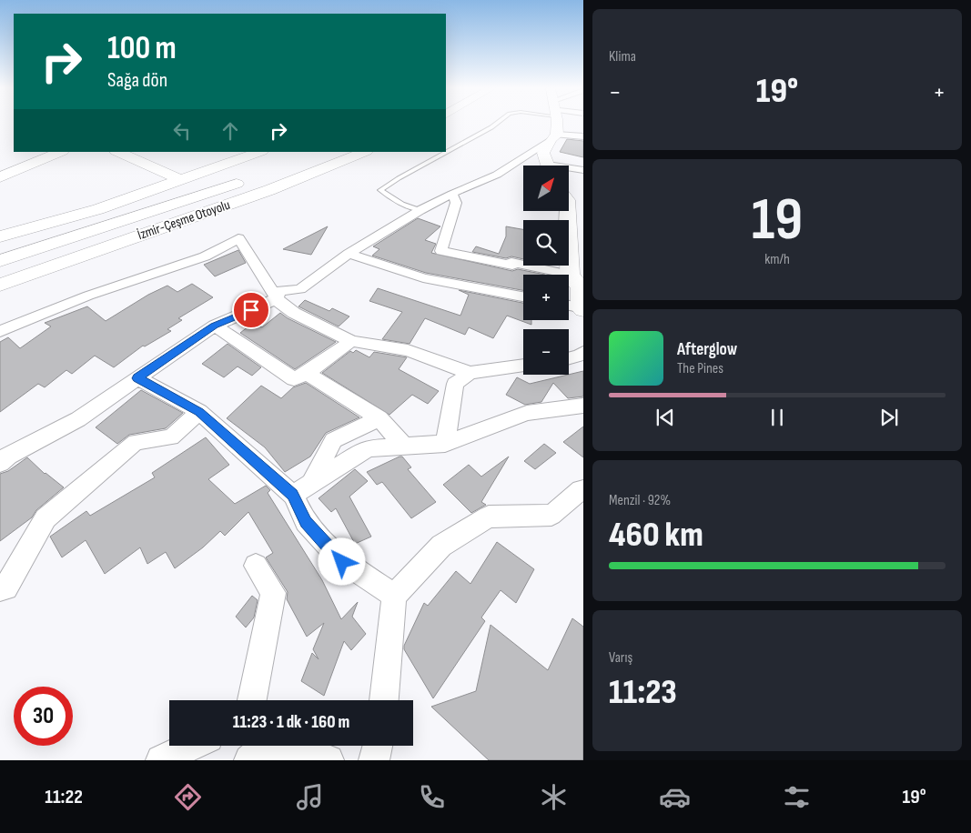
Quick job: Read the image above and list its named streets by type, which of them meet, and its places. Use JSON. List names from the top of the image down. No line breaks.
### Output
{"streets":{"main road":["İzmir-Çeşme Otoyolu"]},"north":"top right","page":{"tile":["Klima",["19","km/h"],["Menzil · 92%","460 km"],["Varış","11:23"]],"turn":["100 m","Sağa dön"],"heat":["−","19°","+"],"map_buttons":["+","−"],"song":["Afterglow","The Pines"],"limit":"30","trip":"11:23 · 1 dk · 160 m","tabs":["11:22","19°"]}}
